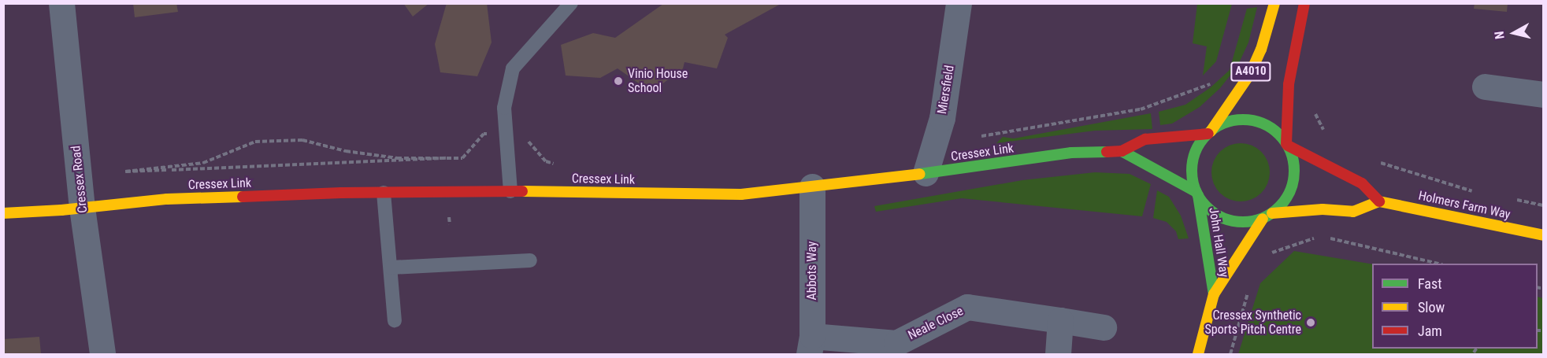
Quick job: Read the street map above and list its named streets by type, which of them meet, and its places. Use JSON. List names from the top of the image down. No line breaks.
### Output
{"streets":{"main road":["A4010","Cressex Link","Holmers Farm Way","John Hall Way"],"street":["Miersfield","Cressex Road","Abbots Way","Neale Close"]},"crossings":[["A4010","Cressex Link"],["A4010","John Hall Way"],["Miersfield","Cressex Link"],["Cressex Link","Cressex Road"],["Cressex Link","John Hall Way"],["Cressex Link","Abbots Way"],["Abbots Way","Neale Close"]],"places":["Vinio House School","Cressex Synthetic Sports Pitch Centre"],"legend":["Fast","Slow","Jam"],"north":"left"}
